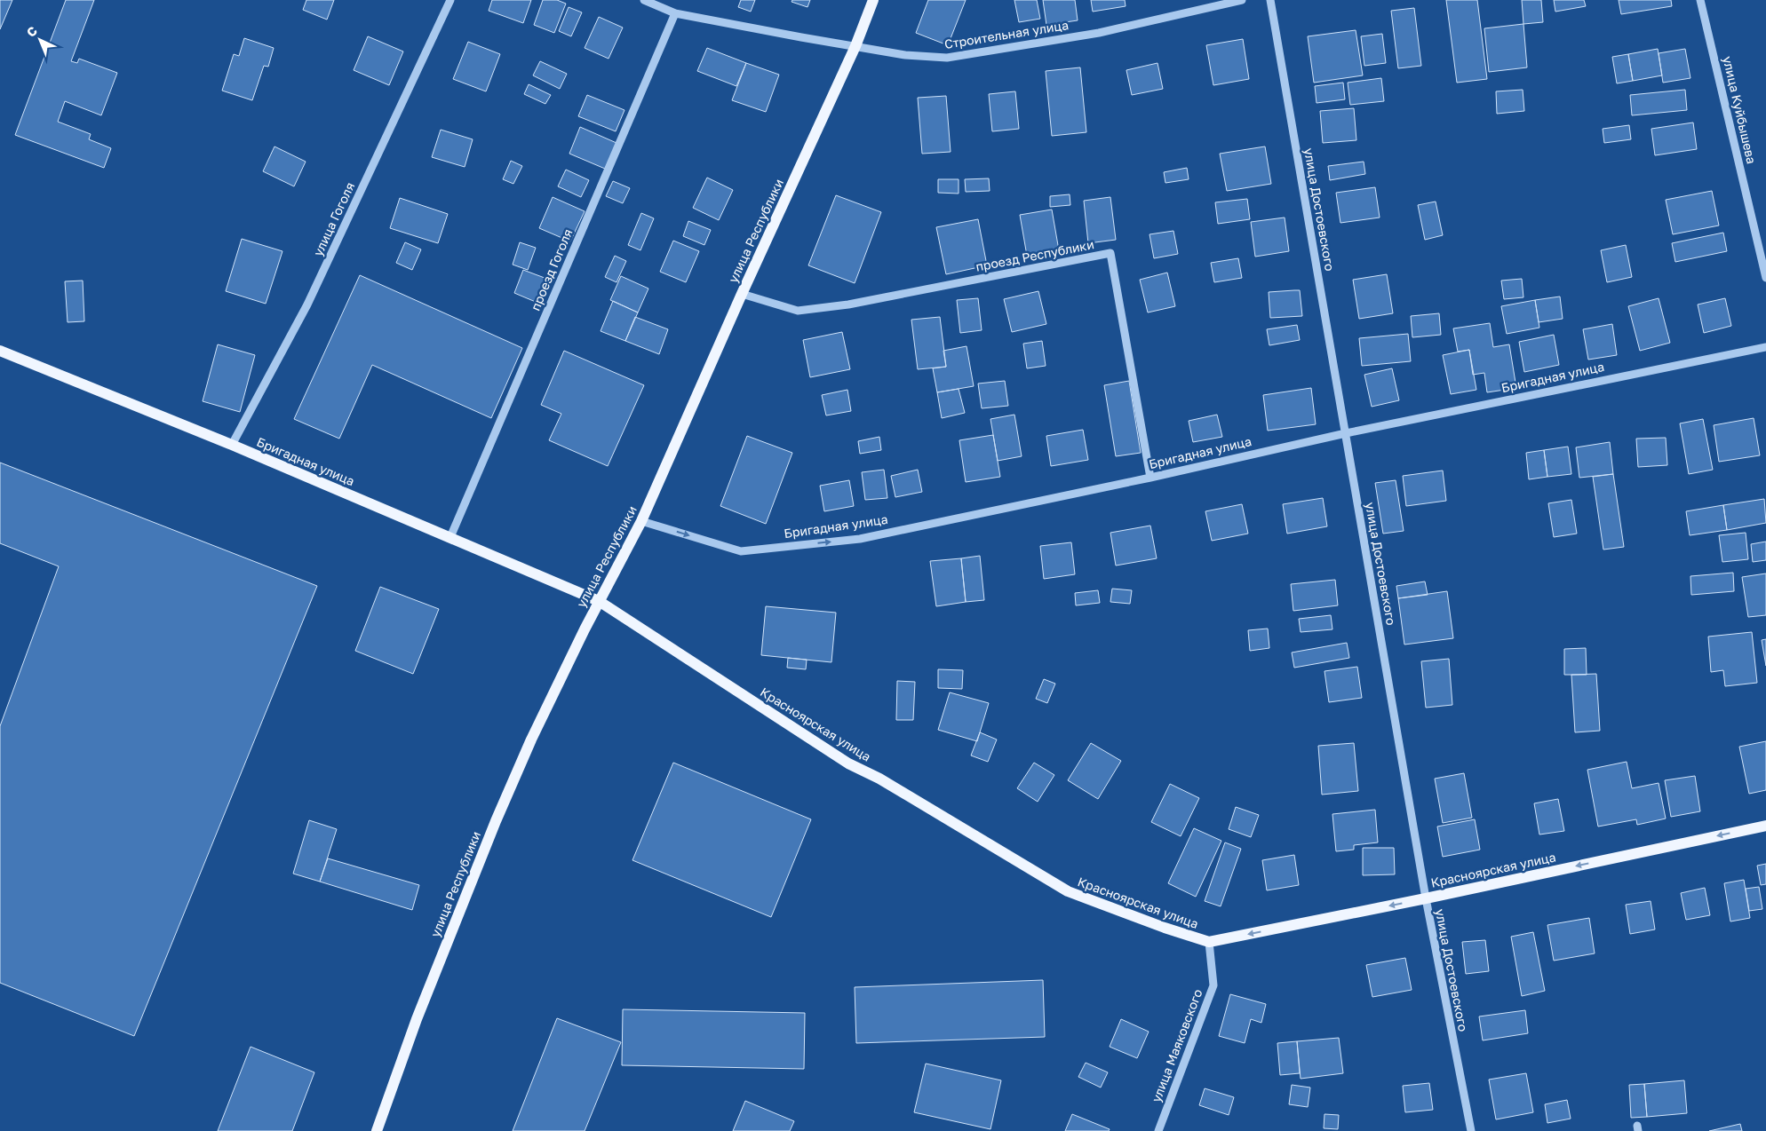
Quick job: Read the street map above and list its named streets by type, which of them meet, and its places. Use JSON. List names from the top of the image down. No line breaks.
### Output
{"streets":{"main road":["улица Республики","Бригадная улица","Красноярская улица"],"street":["Строительная улица","улица Куйбышева","улица Достоевского","улица Гоголя","проезд Республики","проезд Гоголя","улица Маяковского"]},"crossings":[["Строительная улица","улица Республики"],["Строительная улица","проезд Гоголя"],["улица Достоевского","Бригадная улица"],["улица Достоевского","Красноярская улица"],["улица Гоголя","Бригадная улица"],["улица Республики","проезд Республики"],["улица Республики","Бригадная улица"],["улица Республики","Красноярская улица"],["проезд Республики","Бригадная улица"],["проезд Гоголя","Бригадная улица"],["Бригадная улица","Красноярская улица"],["Красноярская улица","улица Маяковского"]],"one_way":["Красноярская улица"],"north":"top left"}
